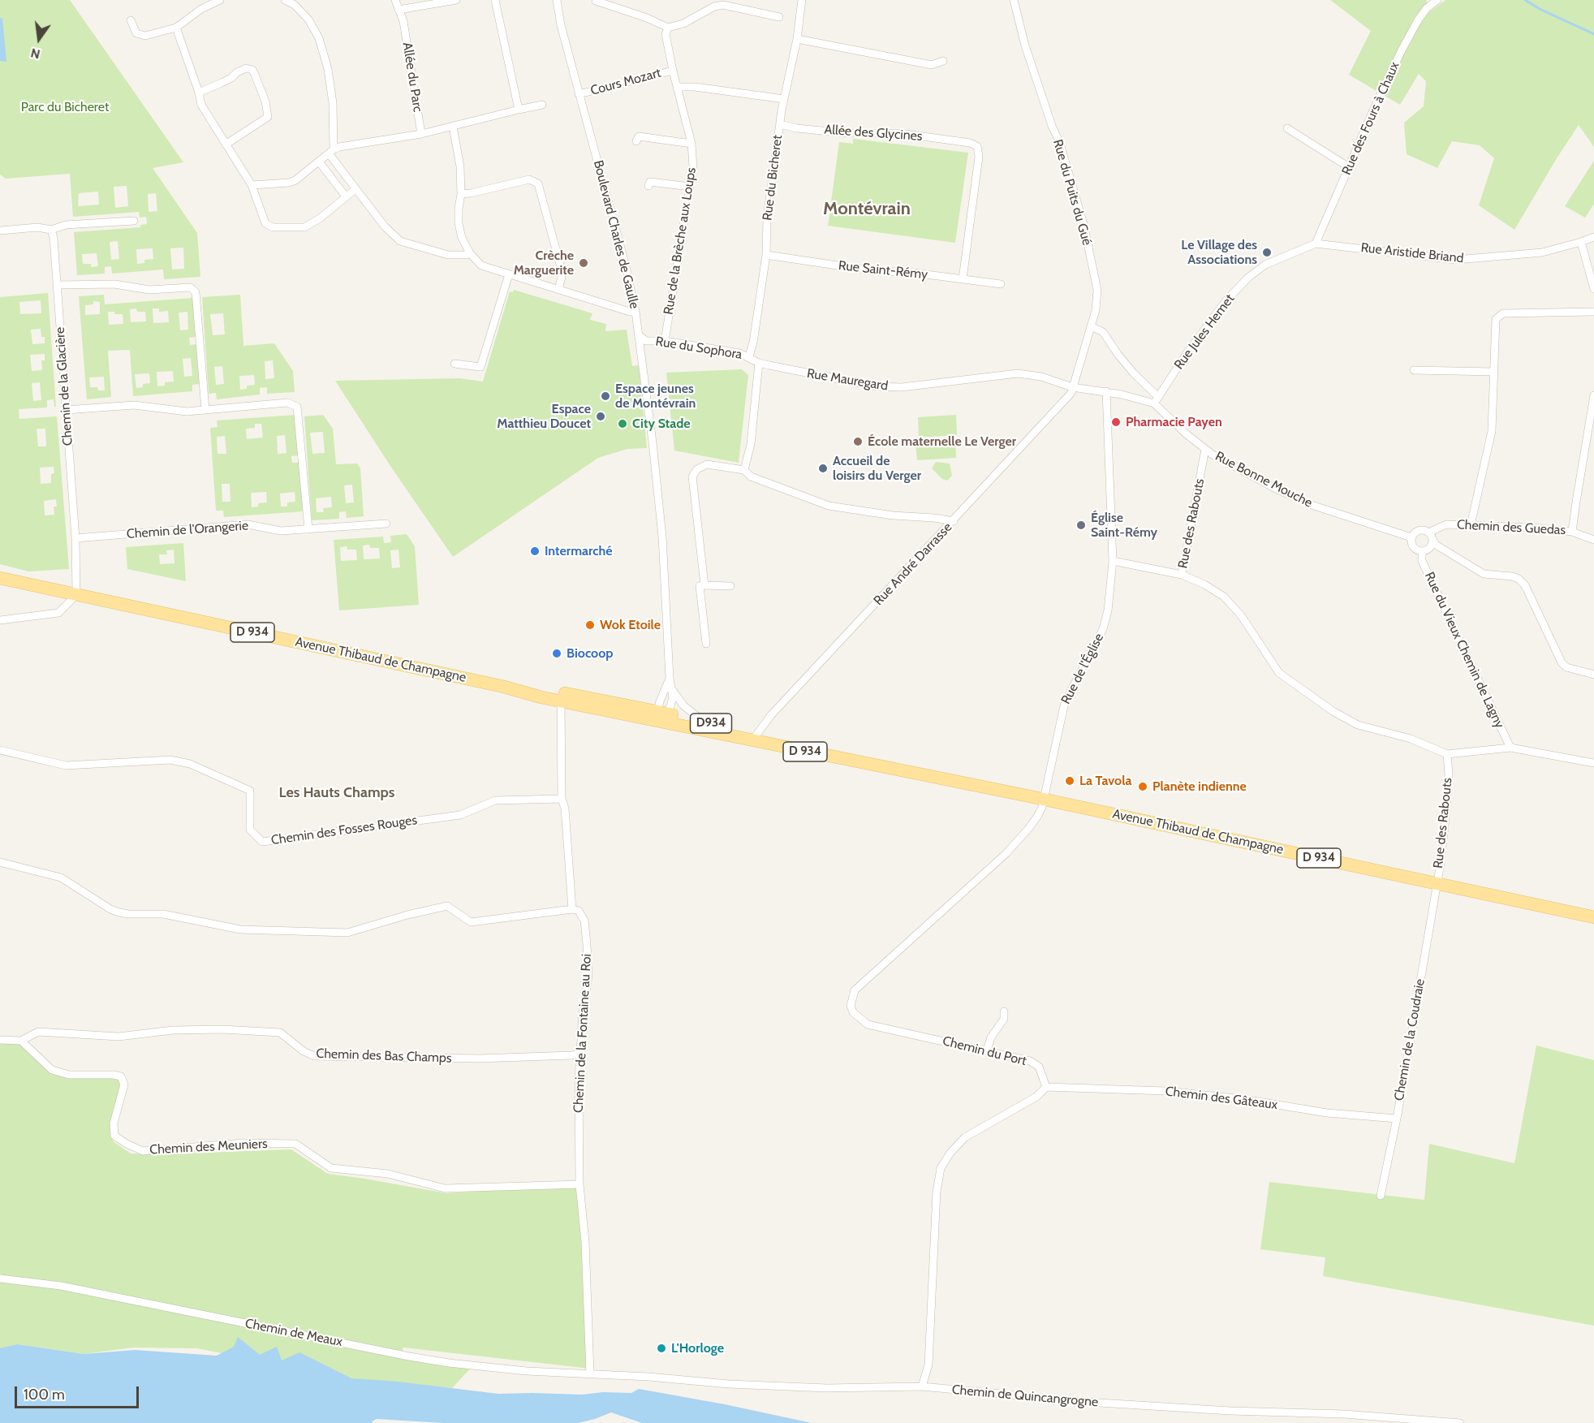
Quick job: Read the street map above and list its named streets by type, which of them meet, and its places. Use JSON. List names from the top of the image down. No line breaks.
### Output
{"streets":{"main road":["D 934","Avenue Thibaud de Champagne","D934"],"street":["Allée du Parc","Cours Mozart","Rue des Fours à Chaux","Allée des Glycines","Rue du Bicheret","Rue du Puits du Gué","Boulevard Charles de Gaulle","Rue de la Brèche aux Loups","Rue Aristide Briand","Rue Saint-Rémy","Rue Jules Hemet","Rue du Sophora","Rue Mauregard","Chemin de la Glacière","Rue Bonne Mouche","Rue des Rabouts","Chemin des Guedas","Chemin de l'Orangerie","Rue André Darrasse","Rue du Vieux Chemin de Lagny","Rue de l'Église","Chemin des Fosses Rouges","Chemin de la Fontaine au Roi","Chemin de la Coudraie","Chemin du Port","Chemin des Bas Champs","Chemin des Gâteaux","Chemin des Meuniers","Chemin de Meaux","Chemin de Quincangrogne"]},"crossings":[["Cours Mozart","Boulevard Charles de Gaulle"],["Cours Mozart","Rue de la Brèche aux Loups"],["Rue des Fours à Chaux","Rue Aristide Briand"],["Rue des Fours à Chaux","Rue Jules Hemet"],["Allée des Glycines","Rue du Bicheret"],["Allée des Glycines","Rue Saint-Rémy"],["Rue du Bicheret","Rue Saint-Rémy"],["Rue du Bicheret","Rue du Sophora"],["Rue du Puits du Gué","Rue Mauregard"],["Rue du Puits du Gué","Rue Bonne Mouche"],["Rue du Puits du Gué","Rue André Darrasse"],["Boulevard Charles de Gaulle","Rue du Sophora"],["Boulevard Charles de Gaulle","Avenue Thibaud de Champagne"],["Rue de la Brèche aux Loups","Rue du Sophora"],["Rue Aristide Briand","Rue Jules Hemet"],["Rue Jules Hemet","Rue Bonne Mouche"],["Rue du Sophora","Rue Mauregard"],["Rue Mauregard","Rue André Darrasse"],["Chemin de la Glacière","Chemin de l'Orangerie"],["Chemin de la Glacière","Avenue Thibaud de Champagne"],["Rue Bonne Mouche","Rue des Rabouts"],["Rue Bonne Mouche","Chemin des Guedas"],["Rue Bonne Mouche","Rue du Vieux Chemin de Lagny"],["Rue des Rabouts","Avenue Thibaud de Champagne"],["Rue des Rabouts","Chemin de la Coudraie"],["Chemin des Guedas","Rue du Vieux Chemin de Lagny"],["Rue André Darrasse","Avenue Thibaud de Champagne"],["Avenue Thibaud de Champagne","Rue de l'Église"],["Avenue Thibaud de Champagne","Chemin de la Coudraie"],["Avenue Thibaud de Champagne","Chemin du Port"],["Rue de l'Église","Chemin du Port"],["Chemin de la Fontaine au Roi","Chemin des Bas Champs"],["Chemin de la Fontaine au Roi","Chemin des Meuniers"],["Chemin de la Fontaine au Roi","Chemin de Meaux"],["Chemin de la Fontaine au Roi","Chemin de Quincangrogne"],["Chemin de la Coudraie","Chemin des Gâteaux"],["Chemin du Port","Chemin des Gâteaux"],["Chemin des Bas Champs","Chemin des Meuniers"],["Chemin de Meaux","Chemin de Quincangrogne"]],"districts":["Montévrain","Les Hauts Champs"],"parks":["Parc du Bicheret"],"places":["Le Village des Associations","Crèche Marguerite","Espace jeunes de Montévrain","Espace Matthieu Doucet","Pharmacie Payen","City Stade","École maternelle Le Verger","Accueil de loisirs du Verger","Église Saint-Rémy","Intermarché","Wok Etoile","Biocoop","La Tavola","Planète indienne","L'Horloge"],"scale_bar":"100 m","north":"bottom"}
